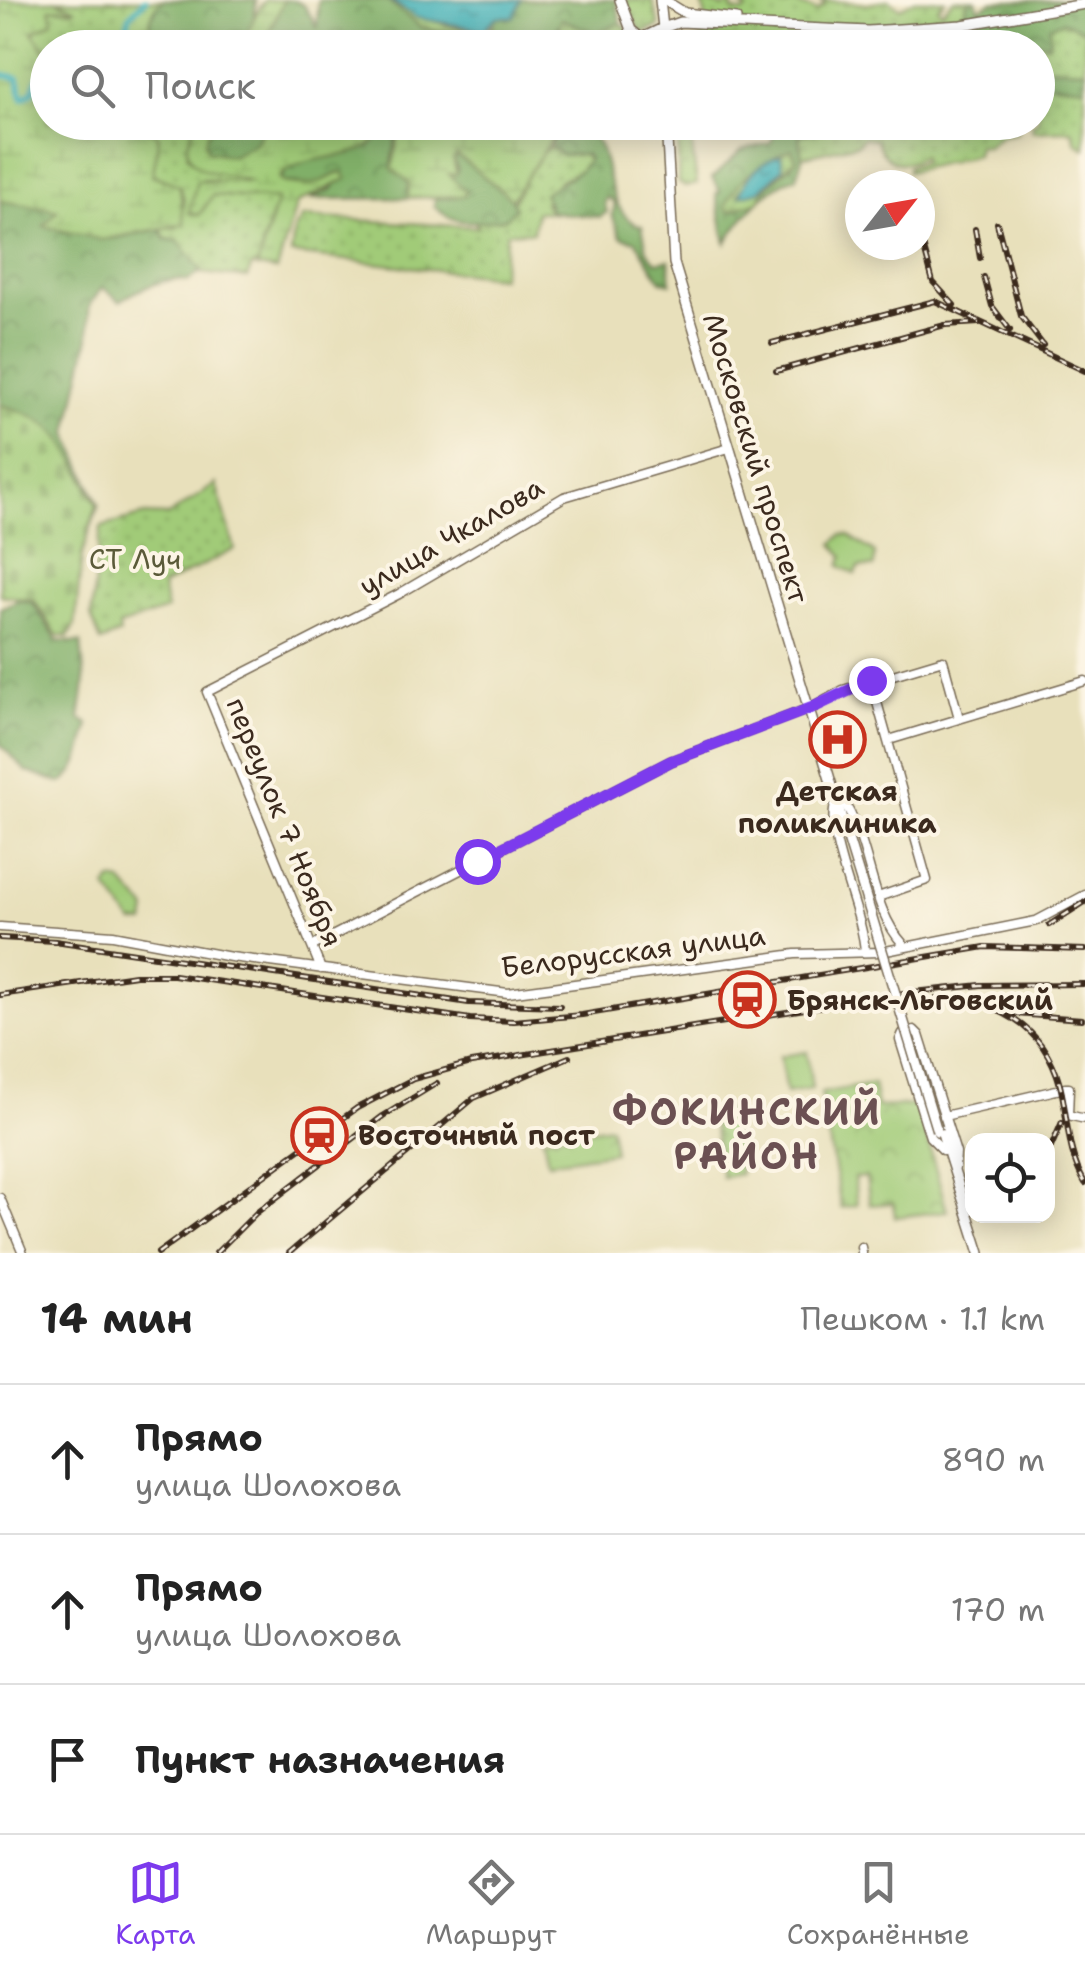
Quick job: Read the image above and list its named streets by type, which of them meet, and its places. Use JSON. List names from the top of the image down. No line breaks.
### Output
{"streets":{"main road":["Московский проспект"],"street":["улица Чкалова","переулок 7 Ноября","Белорусская улица"]},"crossings":[["Московский проспект","улица Чкалова"],["Московский проспект","Белорусская улица"],["улица Чкалова","переулок 7 Ноября"],["переулок 7 Ноября","Белорусская улица"]],"districts":["ФОКИНСКИЙ РАЙОН"],"parks":["СТ Луч"],"places":{"hospital":["Детская поликлиника"],"station":["Брянск-Льговский","Восточный пост"]},"north":"top right","page":{"search":"Поиск","heading":["14 мин","Пешком · 1.1 km"],"list":[["Прямо","улица Шолохова","890 m"],["Прямо","улица Шолохова","170 m"],"Пункт назначения"],"nav":["Карта","Маршрут","Сохранённые"]}}
